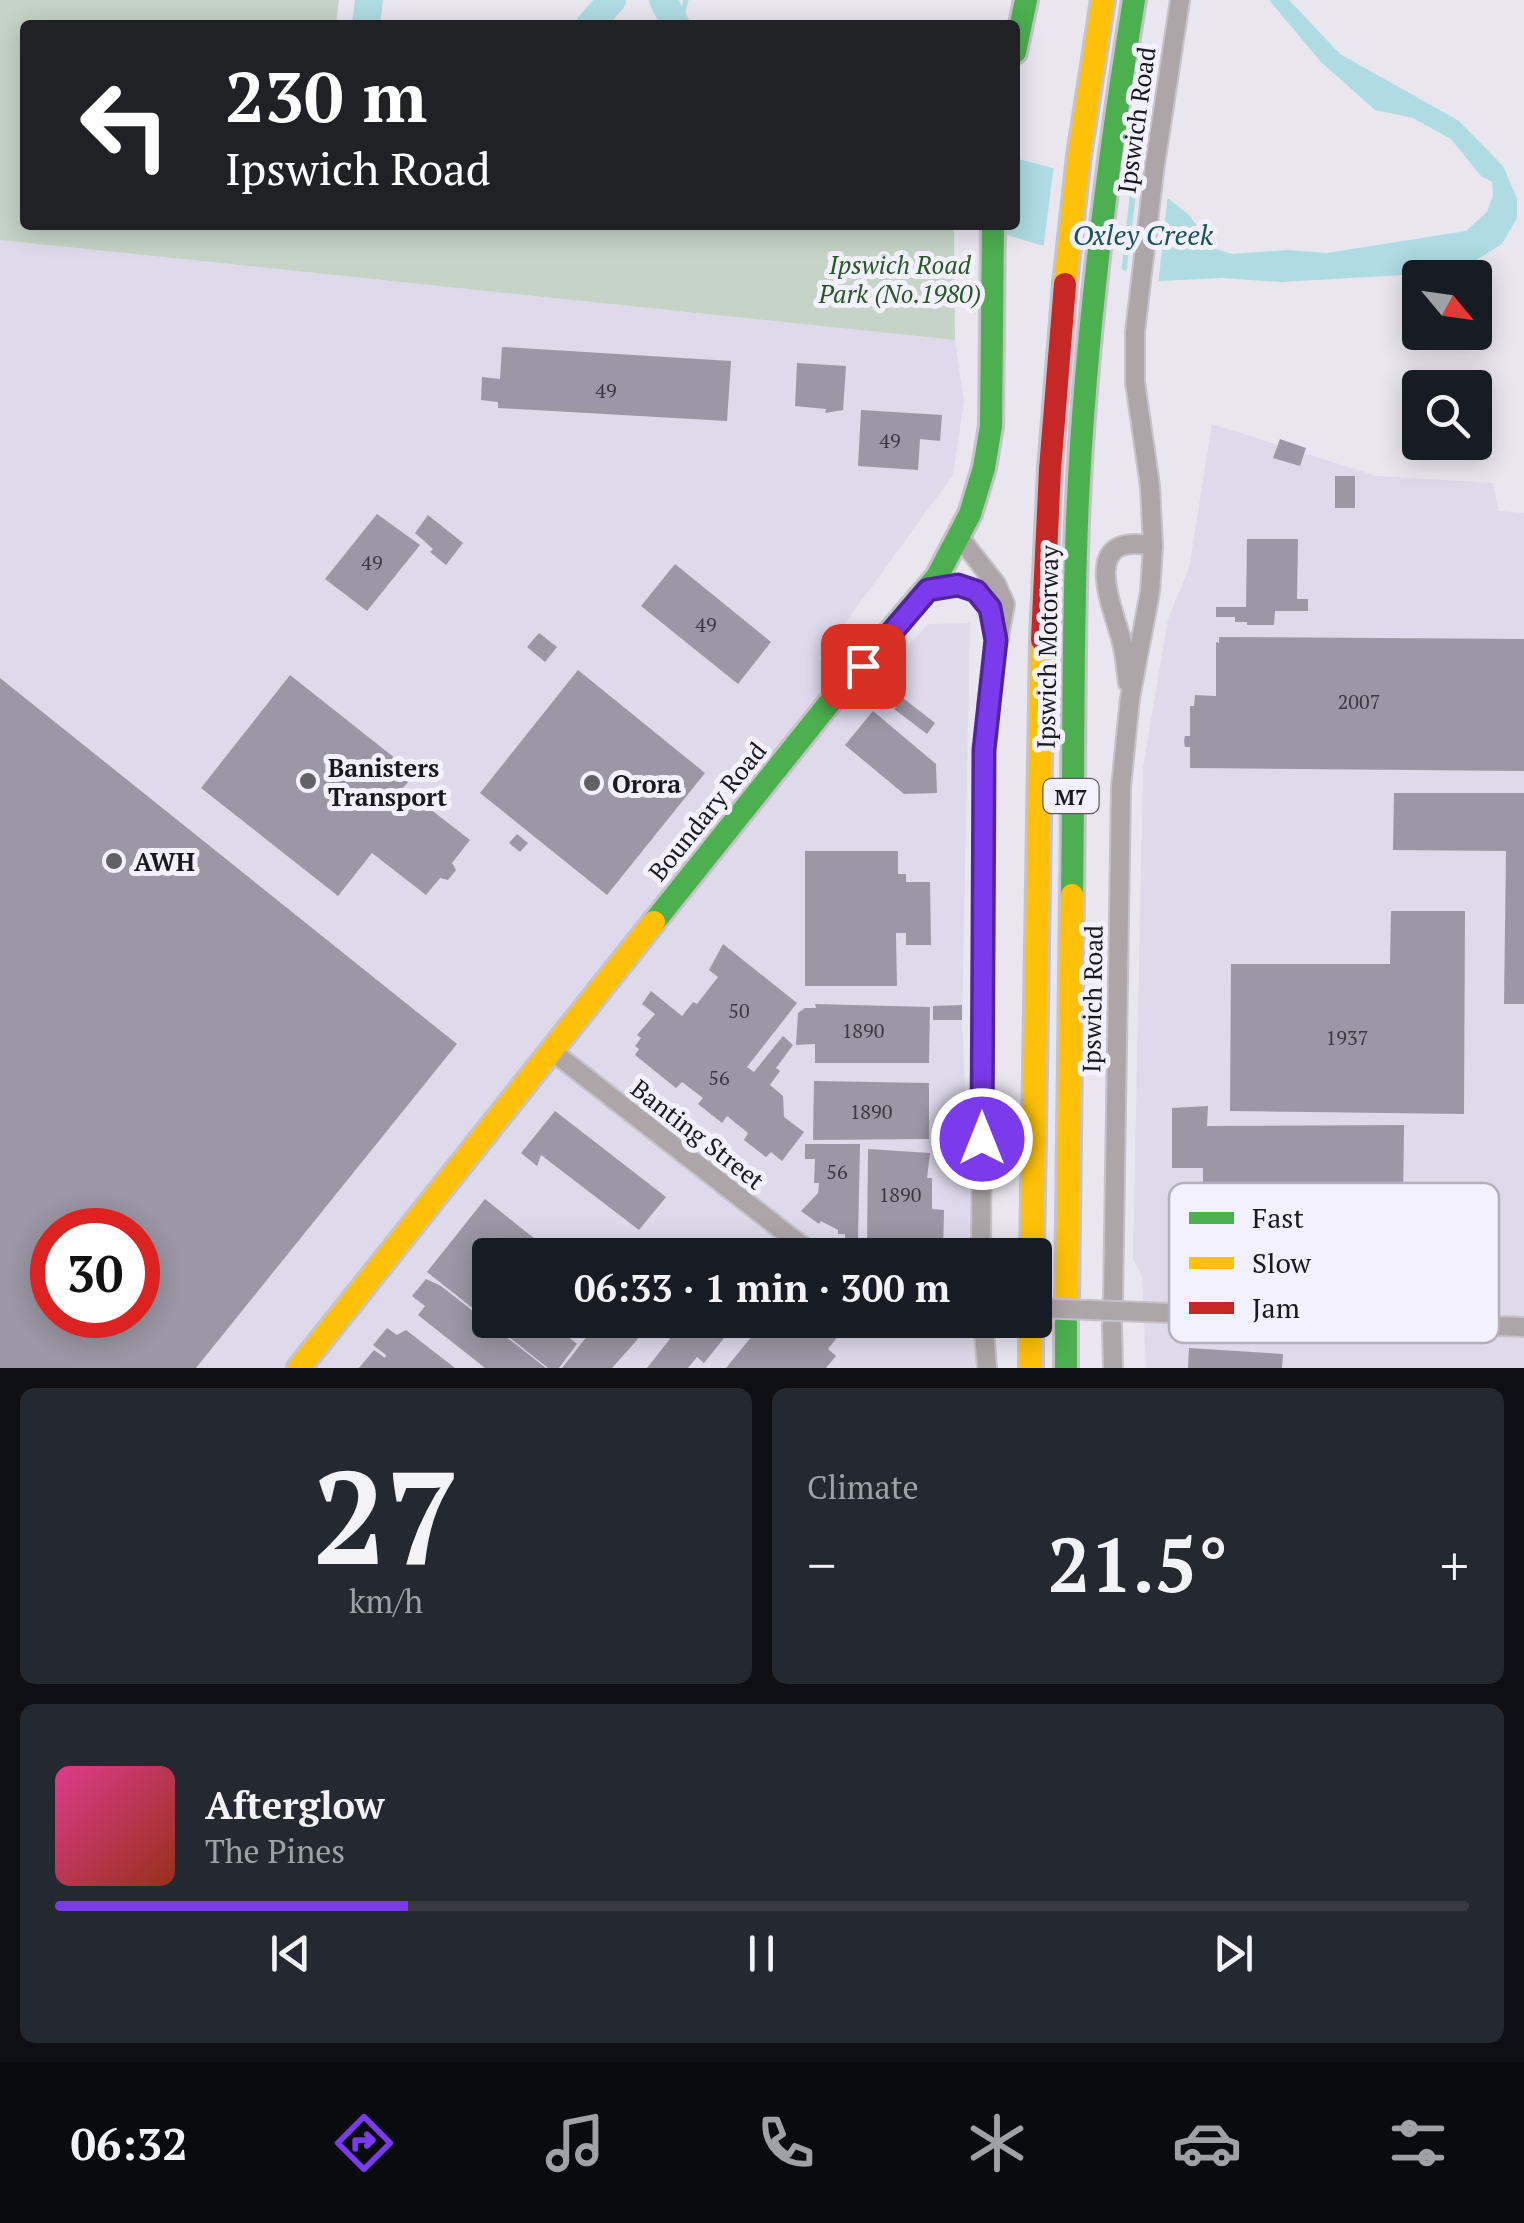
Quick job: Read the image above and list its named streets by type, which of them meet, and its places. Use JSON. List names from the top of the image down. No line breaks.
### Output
{"streets":{"main road":["Ipswich Motorway","M7","Boundary Road"],"street":["Ipswich Road","Banting Street"]},"crossings":[["Boundary Road","Banting Street"]],"water":["Oxley Creek"],"parks":["Ipswich Road Park (No.1980)"],"places":["Banisters Transport","Orora","AWH"],"house_numbers":["49","49","49","49","2007","50","1890","1937","56","1890","56","1890"],"legend":["Fast","Slow","Jam"],"north":"bottom right","page":{"turn":["230 m","Ipswich Road"],"limit":"30","trip":"06:33 · 1 min · 300 m","tile":[["27","km/h"],"Climate"],"heat":["−","21.5°","+"],"song":["Afterglow","The Pines"],"tabs":"06:32"}}
